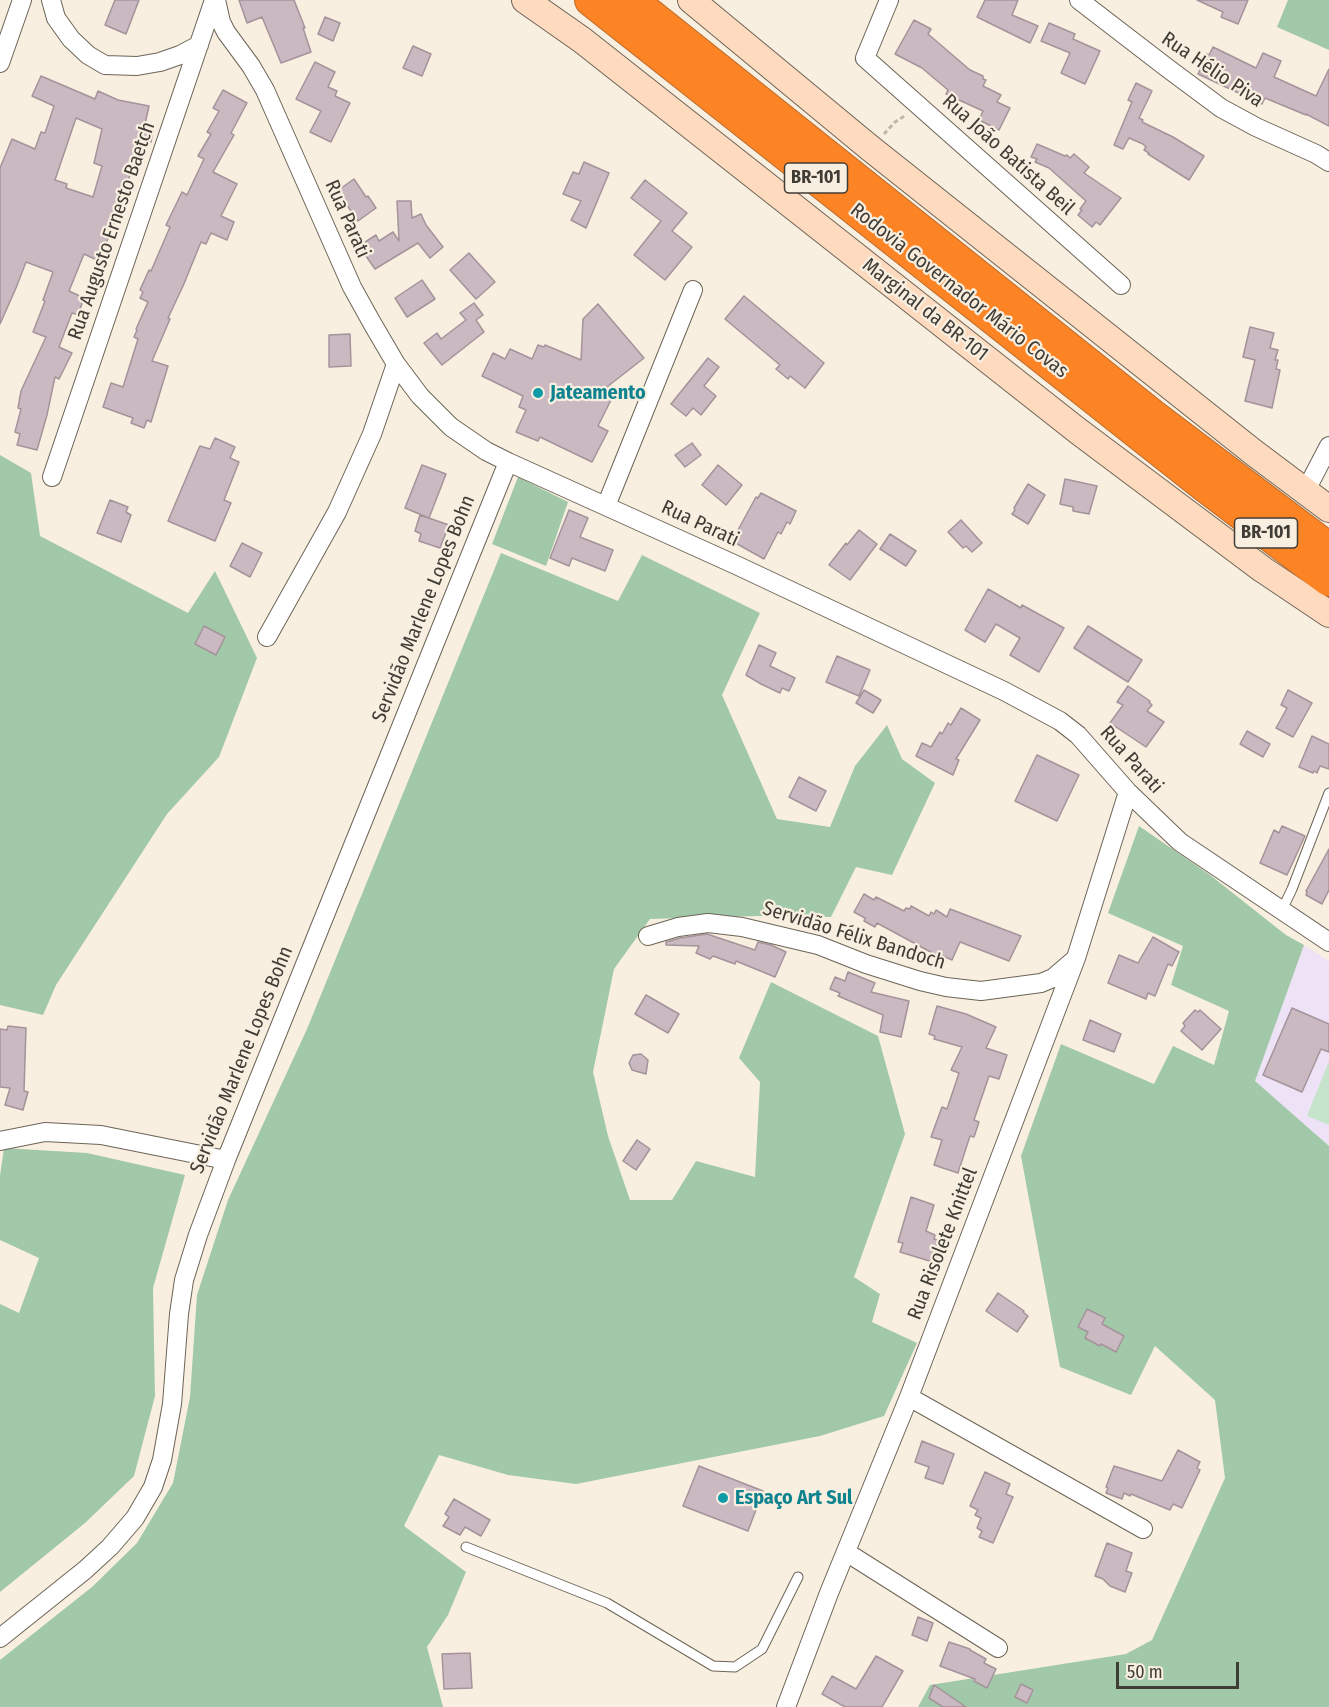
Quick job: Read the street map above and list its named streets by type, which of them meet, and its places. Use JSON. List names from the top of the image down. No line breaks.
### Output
{"streets":{"highway":["BR-101","Rodovia Governador Mário Covas"],"main road":["Marginal da BR-101"],"street":["Rua Hélio Piva","Rua João Batista Beil","Rua Parati","Rua Augusto Ernesto Baetch","Servidão Marlene Lopes Bohn","Servidão Félix Bandoch","Rua Risolete Knittel"]},"crossings":[["Rua Parati","Rua Augusto Ernesto Baetch"],["Rua Parati","Servidão Marlene Lopes Bohn"],["Rua Parati","Rua Risolete Knittel"],["Servidão Félix Bandoch","Rua Risolete Knittel"]],"places":["Jateamento","Espaço Art Sul"],"scale_bar":"50 m"}
